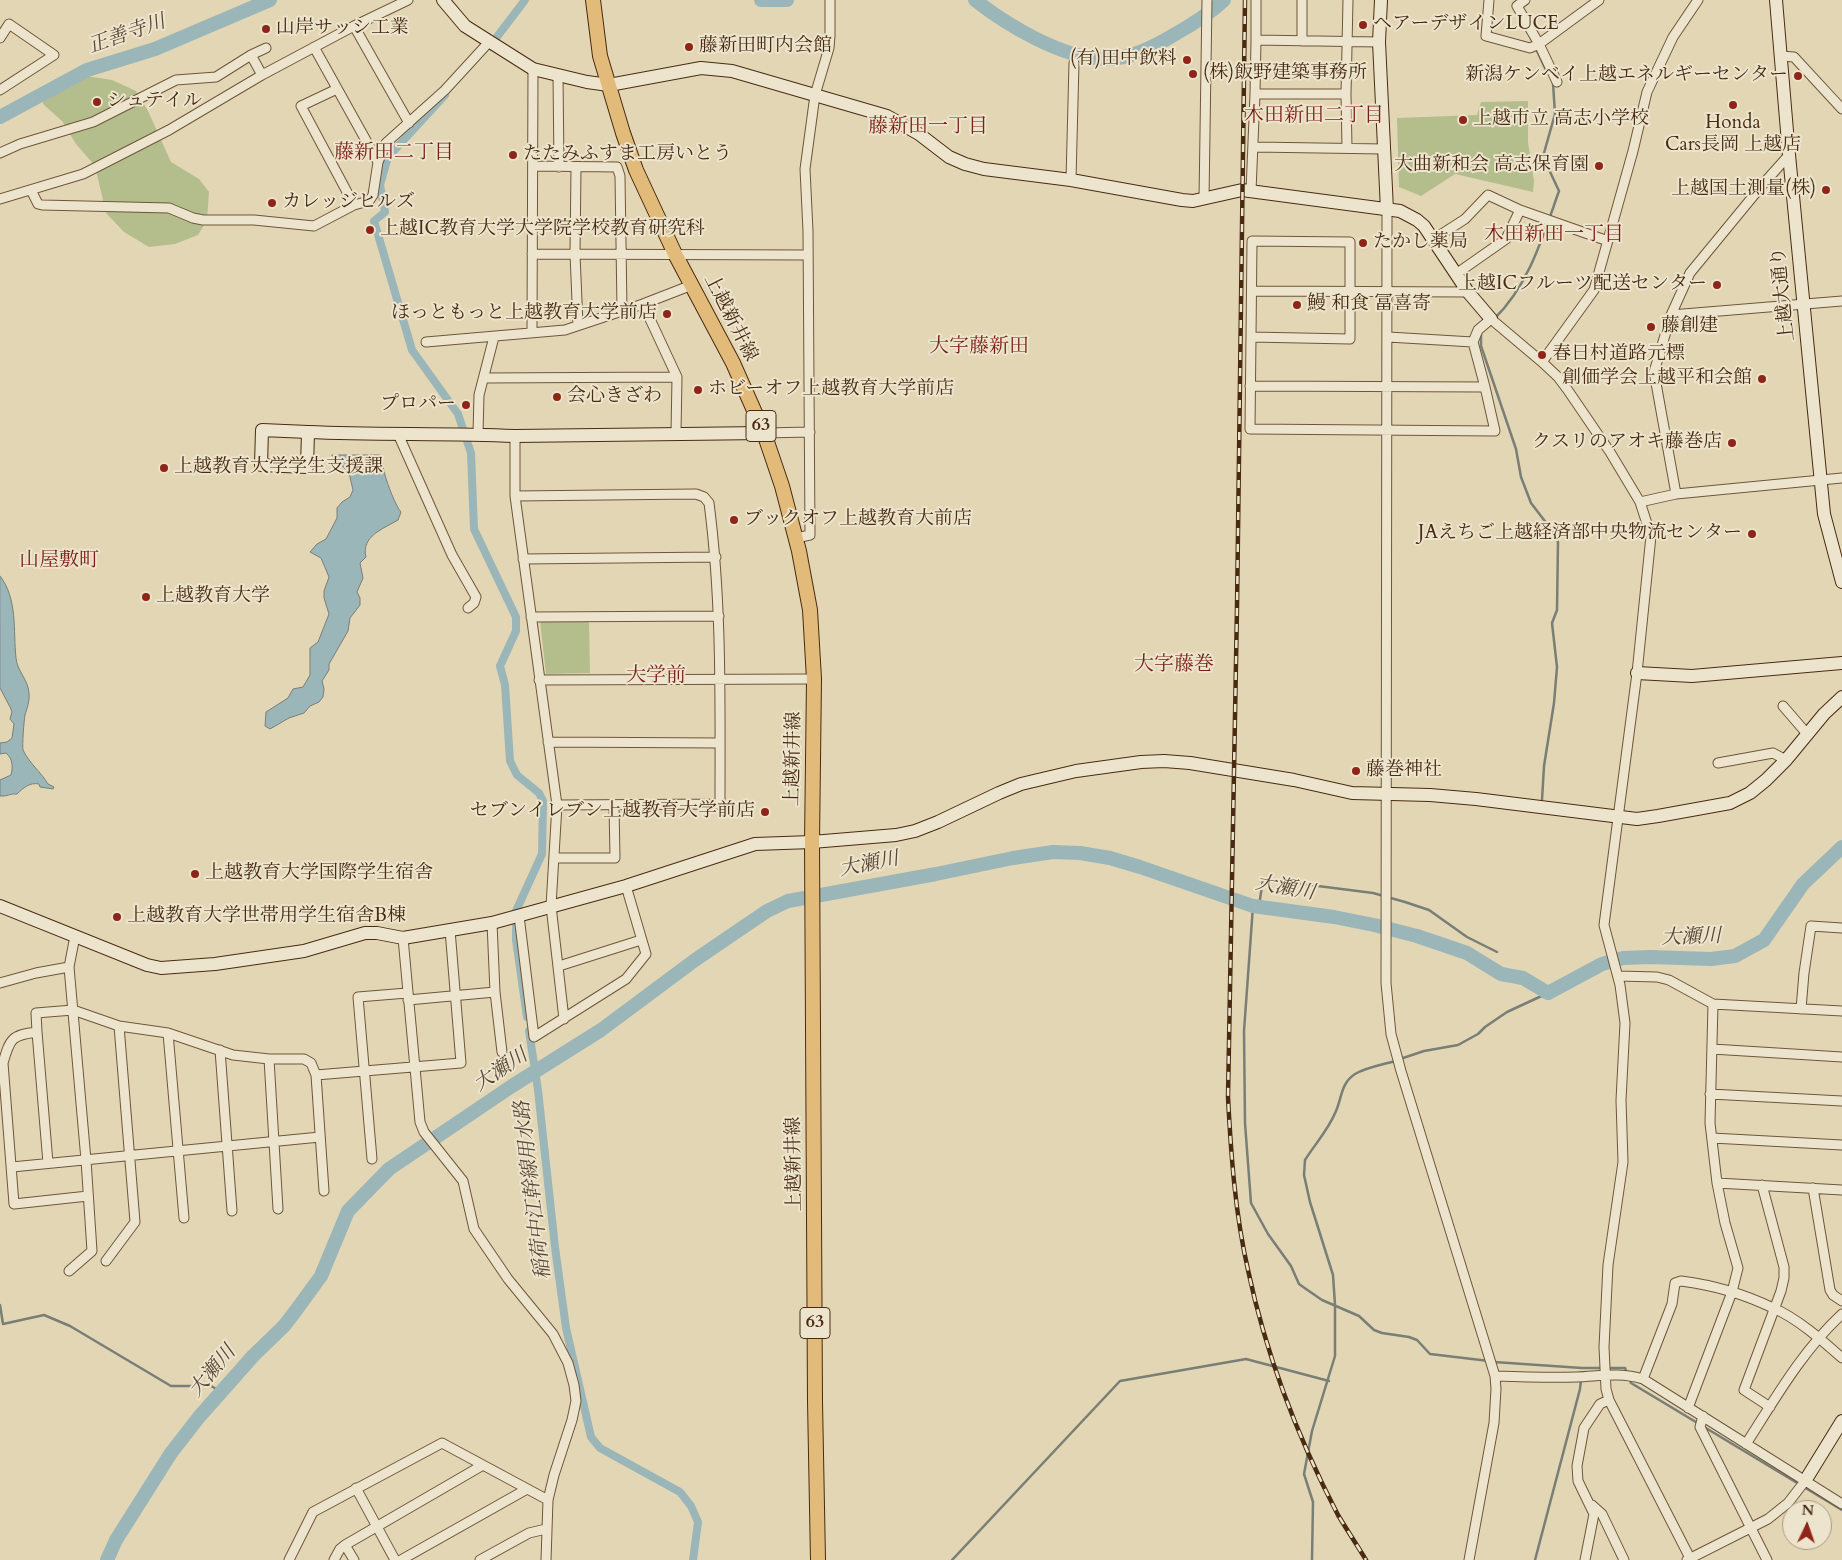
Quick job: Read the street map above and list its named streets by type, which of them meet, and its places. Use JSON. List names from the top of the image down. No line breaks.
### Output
{"streets":{"main road":["上越新井線","63"],"street":["上越大通り"]},"districts":["木田新田二丁目","藤新田一丁目","藤新田二丁目","木田新田一丁目","大字藤新田","山屋敷町","大字藤巻","大学前"],"water":["正善寺川","大瀬川","稲荷中江幹線用水路"],"places":["ヘアーデザインLUCE","山岸サッシ工業","藤新田町内会館","(有)田中飲料","(株)飯野建築事務所","新潟ケンベイ上越エネルギーセンター","シュテイル","Honda Cars長岡 上越店","上越市立 高志小学校","たたみふすま工房いとう","大曲新和会 高志保育園","上越国土測量(株)","カレッジヒルズ","上越IC教育大学大学院学校教育研究科","たかし薬局","上越ICフルーツ配送センター","鰻 和食 冨喜寄","ほっともっと上越教育大学前店","藤創建","春日村道路元標","創価学会上越平和会館","ホビーオフ上越教育大学前店","会心きざわ","プロパー","クスリのアオキ藤巻店","上越教育大学学生支援課","ブックオフ上越教育大前店","JAえちご上越経済部中央物流センター","上越教育大学","藤巻神社","セブンイレブン上越教育大学前店","上越教育大学国際学生宿舎","上越教育大学世帯用学生宿舎B棟"],"north":"top"}
